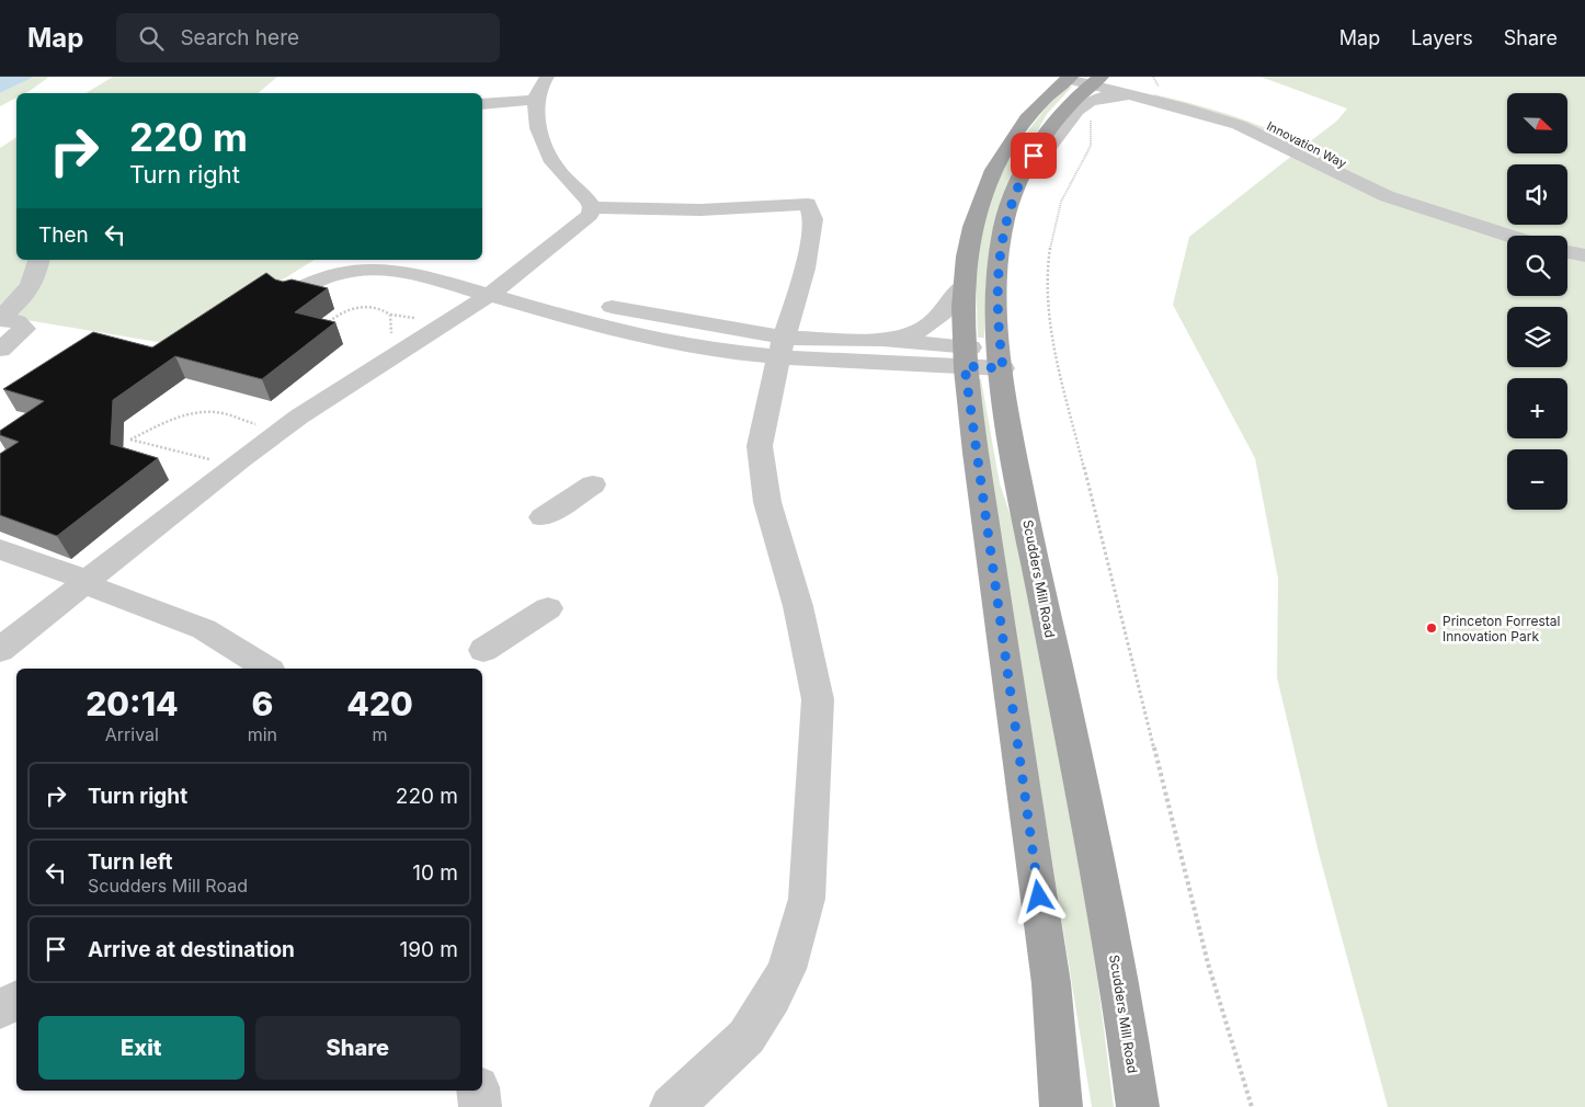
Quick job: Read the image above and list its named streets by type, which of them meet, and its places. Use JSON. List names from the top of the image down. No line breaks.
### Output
{"streets":{"main road":["Scudders Mill Road"],"street":["Innovation Way"]},"crossings":[["Innovation Way","Scudders Mill Road"]],"places":["Princeton Forrestal Innovation Park"],"north":"bottom right","page":{"header":"Map","search":"Search here","nav":["Map","Layers","Share"],"map_buttons":["+","−"],"turn":["220 m","Turn right"],"then":"Then","eta":["20:14","Arrival","6","min","420","m"],"list":[{"name":"Turn right","value":"220 m"},{"name":"Turn left","note":"Scudders Mill Road","value":"10 m"},{"name":"Arrive at destination","value":"190 m"}],"buttons":["Exit","Share"]}}
